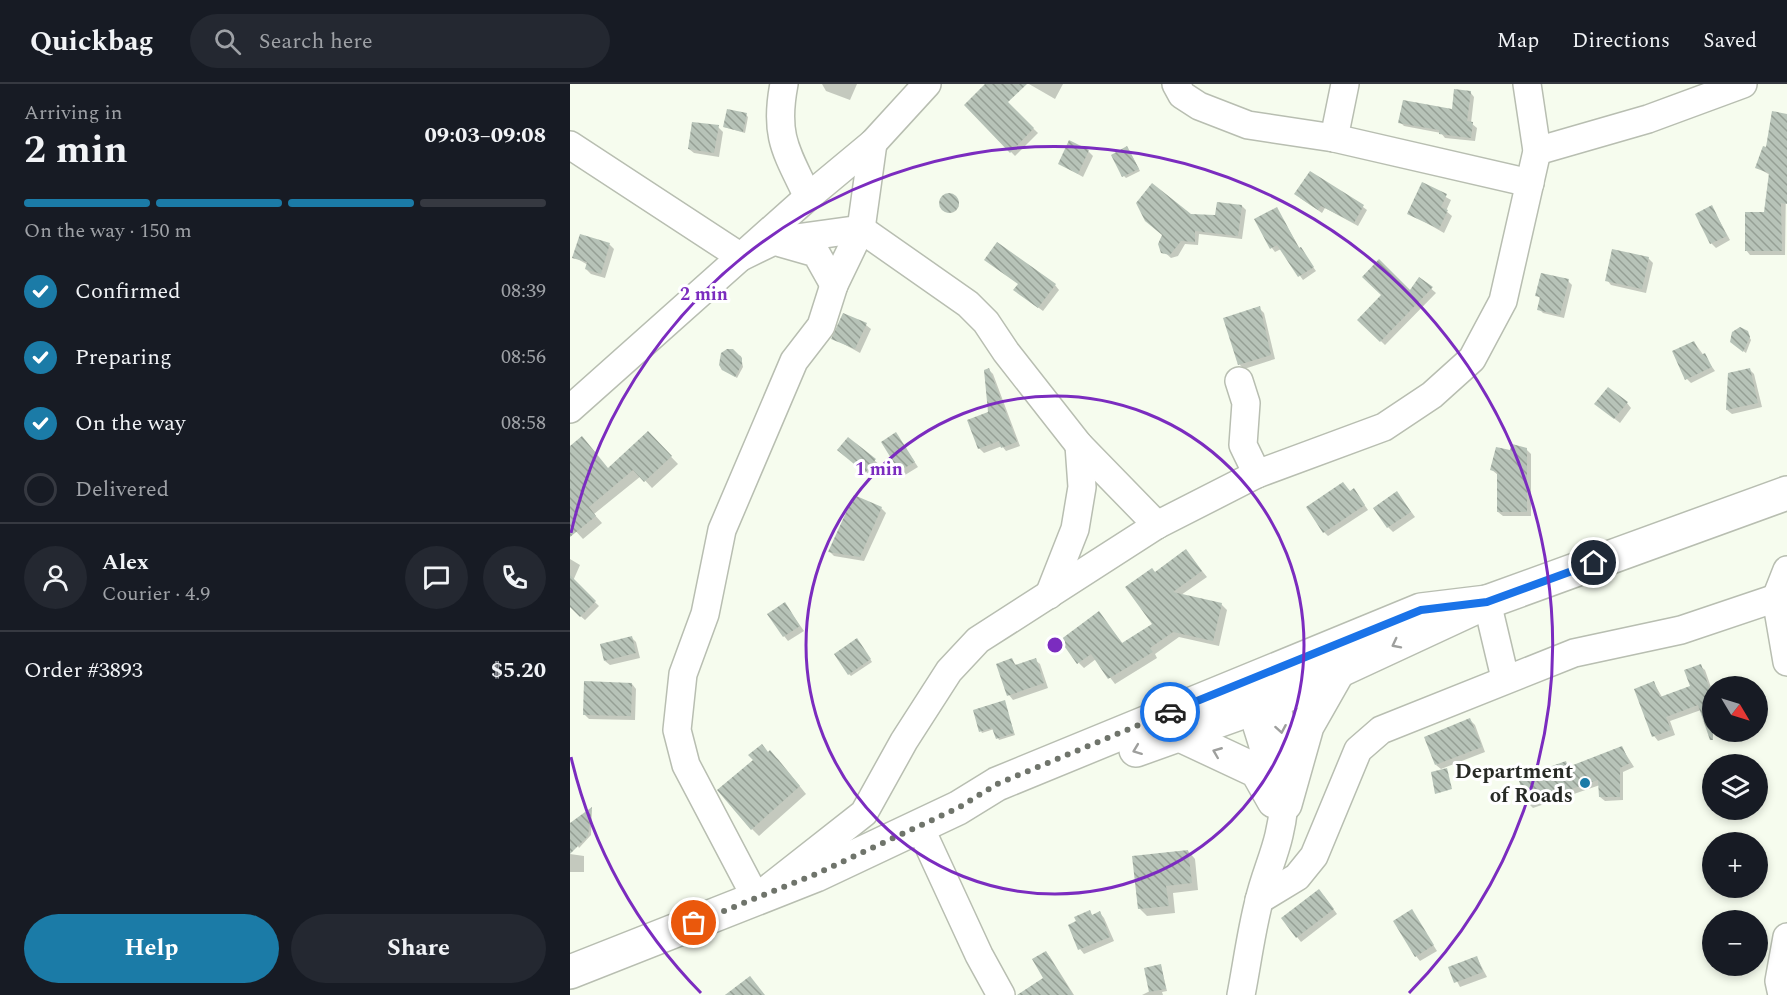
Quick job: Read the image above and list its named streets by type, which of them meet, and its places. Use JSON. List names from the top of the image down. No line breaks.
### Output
{"places":["Department of Roads"],"north":"bottom right","page":{"header":"Quickbag","search":"Search here","nav":["Map","Directions","Saved"],"heading":["2 min","Arriving in","09:03–09:08"],"panel":["Alex","Courier · 4.9","Order #3893","$5.20"],"bar":"On the way · 150 m","list":[["Confirmed","08:39"],["Preparing","08:56"],["On the way","08:58"],"Delivered"],"map_buttons":["+","−"],"buttons":["Help","Share"]},"rings":["2 min","1 min"]}
